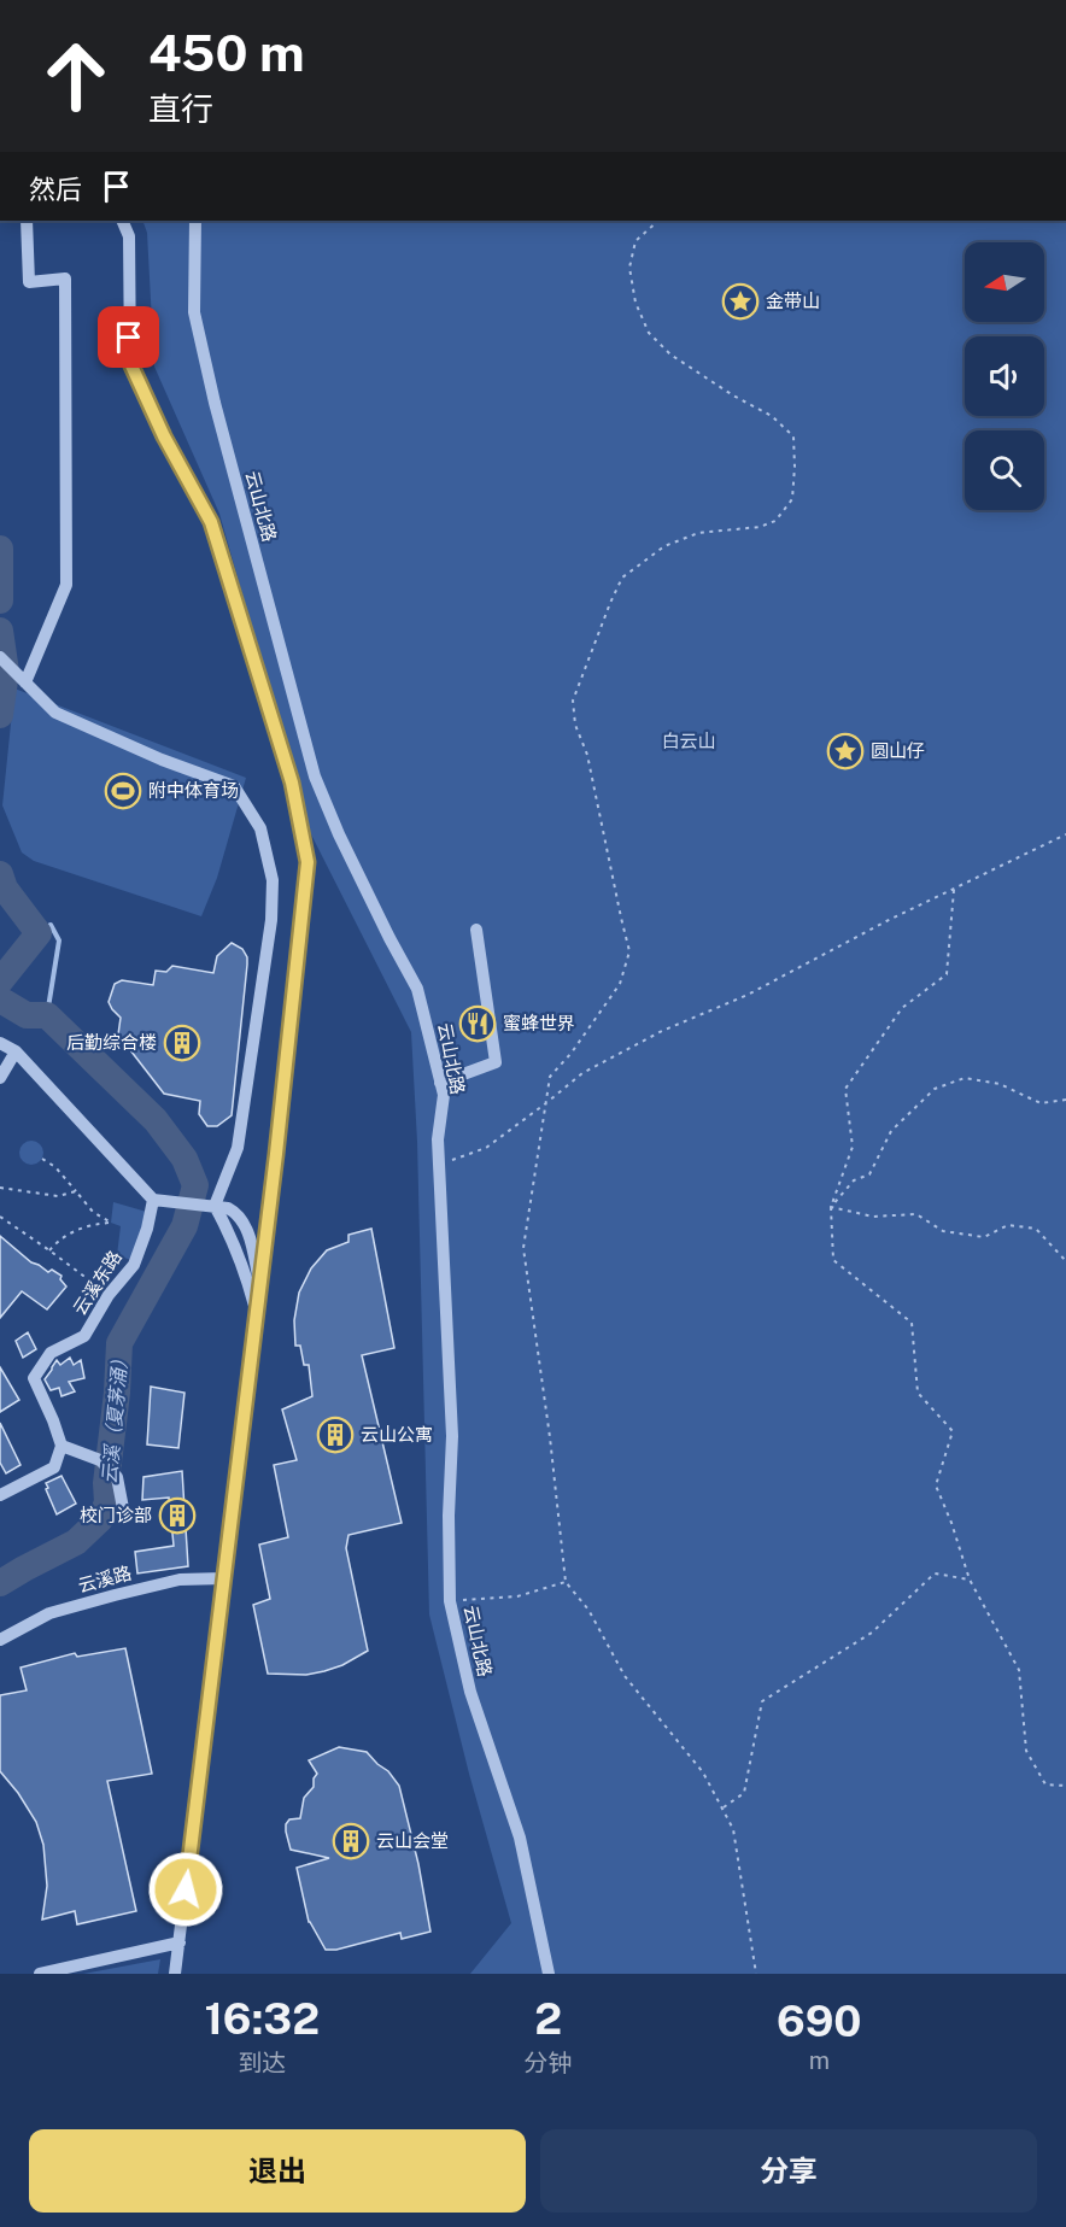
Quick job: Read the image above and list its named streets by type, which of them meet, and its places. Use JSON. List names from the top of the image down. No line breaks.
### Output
{"streets":{"street":["云山北路","云溪东路","云溪路"]},"water":["云溪（夏茅涌）"],"parks":["白云山"],"places":{"place":["金带山","圆山仔"],"sports":["附中体育场"],"restaurant":["蜜蜂世界"],"building":["后勤综合楼","云山公寓","校门诊部","云山会堂"]},"north":"left","page":{"turn":["450 m","直行"],"then":"然后","eta":["16:32","到达","2","分钟","690","m"],"buttons":["退出","分享"]}}
